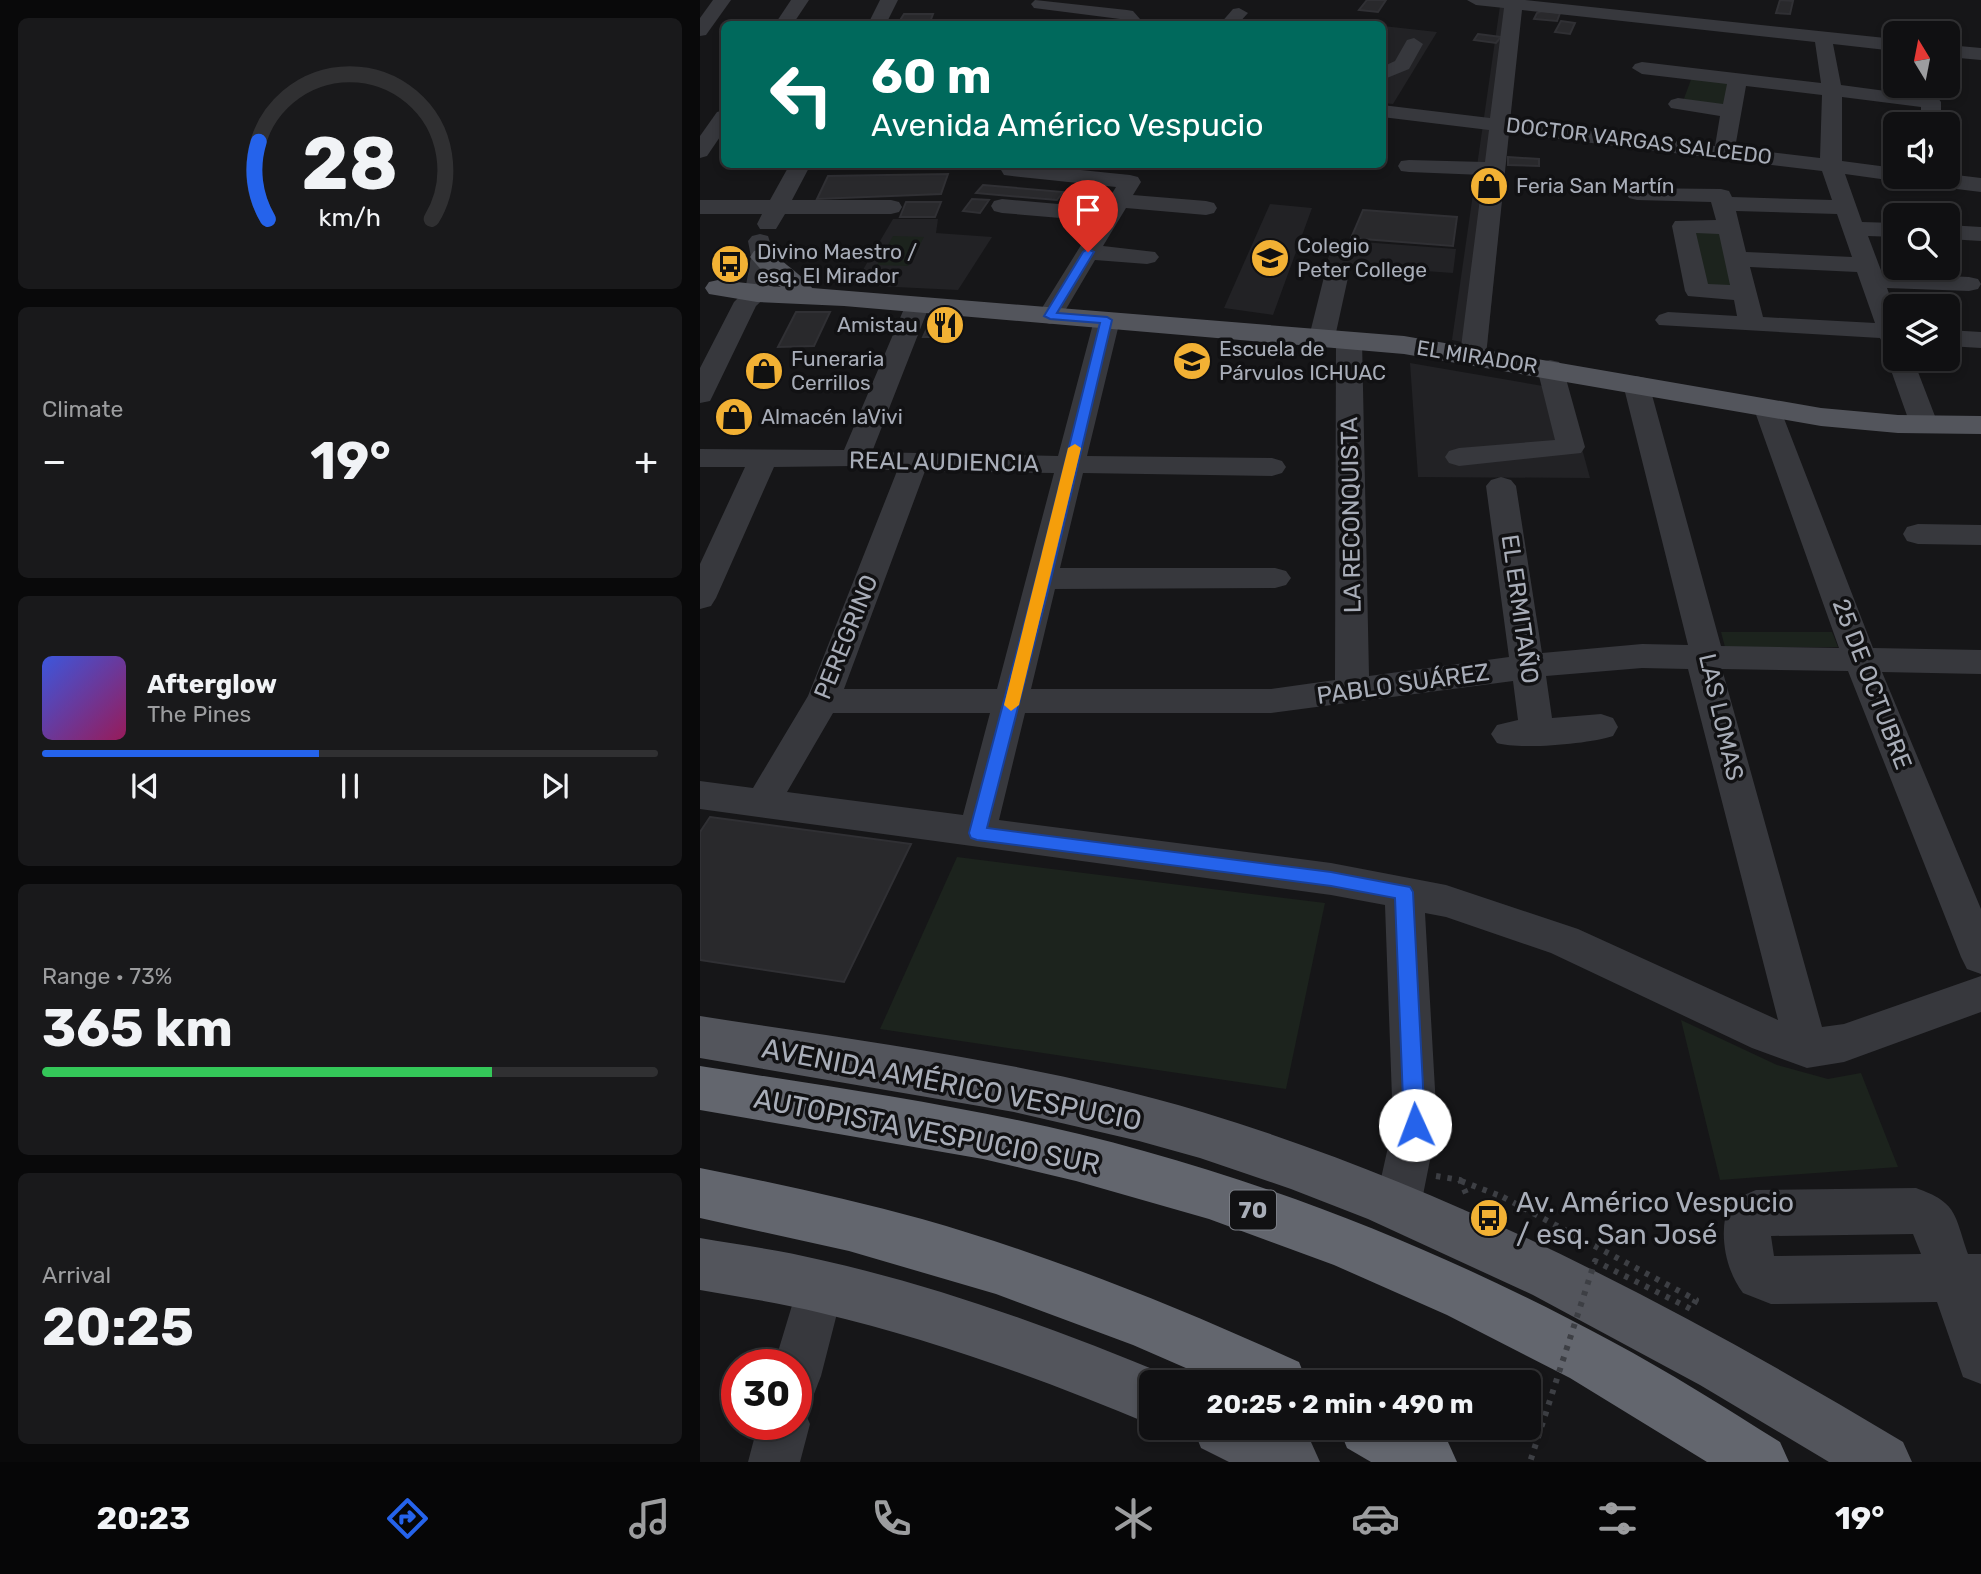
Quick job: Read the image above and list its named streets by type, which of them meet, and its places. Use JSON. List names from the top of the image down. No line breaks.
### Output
{"streets":{"highway":["AUTOPISTA VESPUCIO SUR","70"],"main road":["EL MIRADOR","AVENIDA AMÉRICO VESPUCIO"],"street":["DOCTOR VARGAS SALCEDO","REAL AUDIENCIA","LA RECONQUISTA","EL ERMITAÑO","PEREGRINO","PABLO SUÁREZ","25 DE OCTUBRE","LAS LOMAS"]},"crossings":[["EL MIRADOR","LA RECONQUISTA"],["EL MIRADOR","25 DE OCTUBRE"],["EL MIRADOR","LAS LOMAS"],["REAL AUDIENCIA","PEREGRINO"],["LA RECONQUISTA","PABLO SUÁREZ"],["EL ERMITAÑO","PABLO SUÁREZ"],["PEREGRINO","PABLO SUÁREZ"],["PABLO SUÁREZ","25 DE OCTUBRE"],["PABLO SUÁREZ","LAS LOMAS"]],"places":{"shop":["Feria San Martín","Funeraria Cerrillos","Almacén laVivi"],"school or university":["Colegio Peter College","Escuela de Párvulos ICHUAC"],"bus stop":["Divino Maestro / esq. El Mirador","Av. Américo Vespucio / esq. San José"],"restaurant":["Amistau"]},"north":"top","page":{"turn":["60 m","Avenida Américo Vespucio"],"tile":["Climate",["Range · 73%","365 km"],["Arrival","20:25"]],"heat":["−","19°","+"],"song":["Afterglow","The Pines"],"limit":"30","trip":"20:25 · 2 min · 490 m","tabs":["20:23","19°"],"gauge":["28","km/h"]}}
